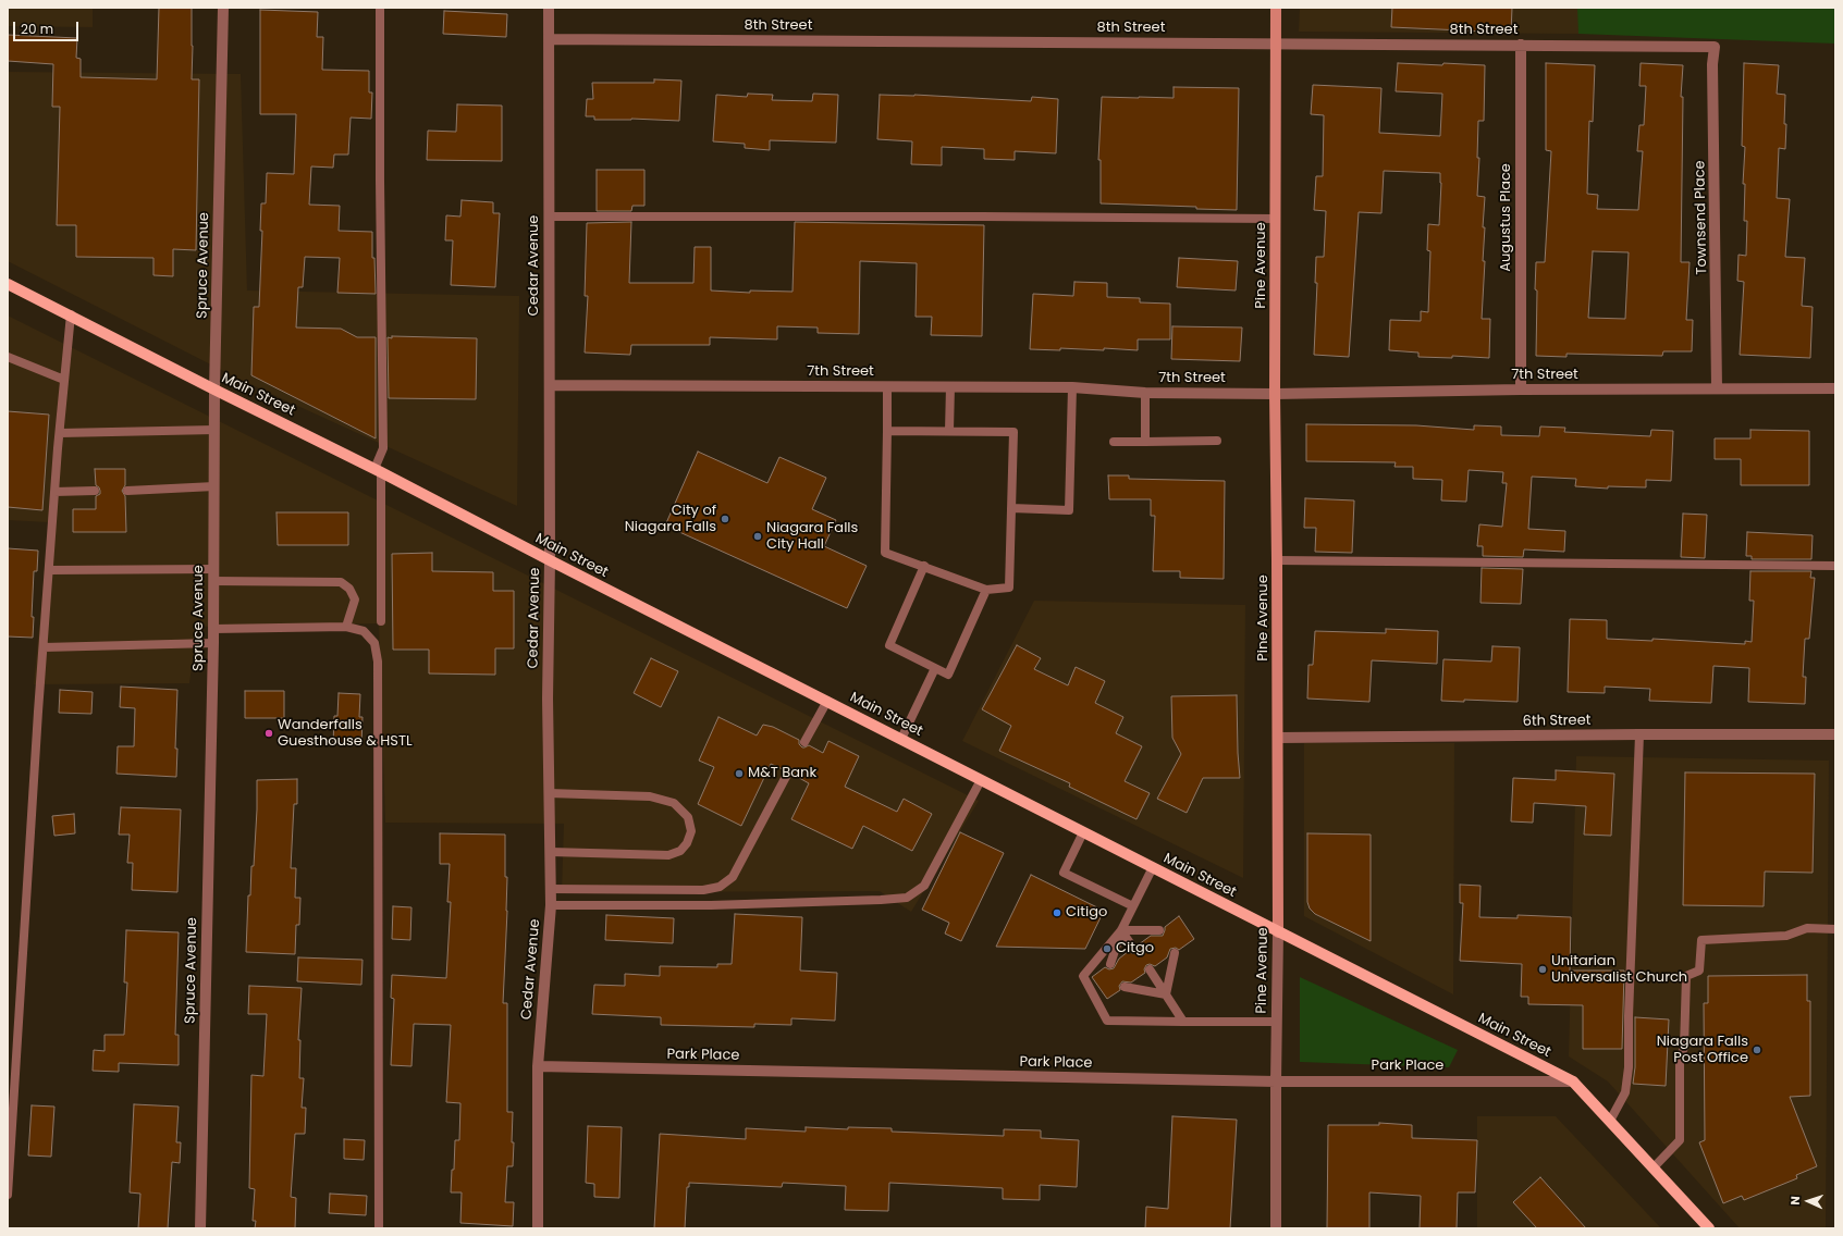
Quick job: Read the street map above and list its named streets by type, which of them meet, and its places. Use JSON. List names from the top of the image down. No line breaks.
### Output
{"streets":{"main road":["Pine Avenue","Main Street"],"street":["8th Street","Augustus Place","Townsend Place","Spruce Avenue","Cedar Avenue","7th Street","6th Street","Park Place"]},"crossings":[["8th Street","Augustus Place"],["8th Street","Townsend Place"],["8th Street","Cedar Avenue"],["8th Street","Pine Avenue"],["Augustus Place","7th Street"],["Townsend Place","7th Street"],["Spruce Avenue","Main Street"],["Cedar Avenue","7th Street"],["Cedar Avenue","Main Street"],["Cedar Avenue","Park Place"],["Pine Avenue","7th Street"],["Pine Avenue","Main Street"],["Pine Avenue","6th Street"],["Pine Avenue","Park Place"],["Main Street","Park Place"]],"places":["City of Niagara Falls","Niagara Falls City Hall","Wanderfalls Guesthouse & HSTL","M&T Bank","Citigo","Citgo","Unitarian Universalist Church","Niagara Falls Post Office"],"scale_bar":"20 m","north":"left"}
